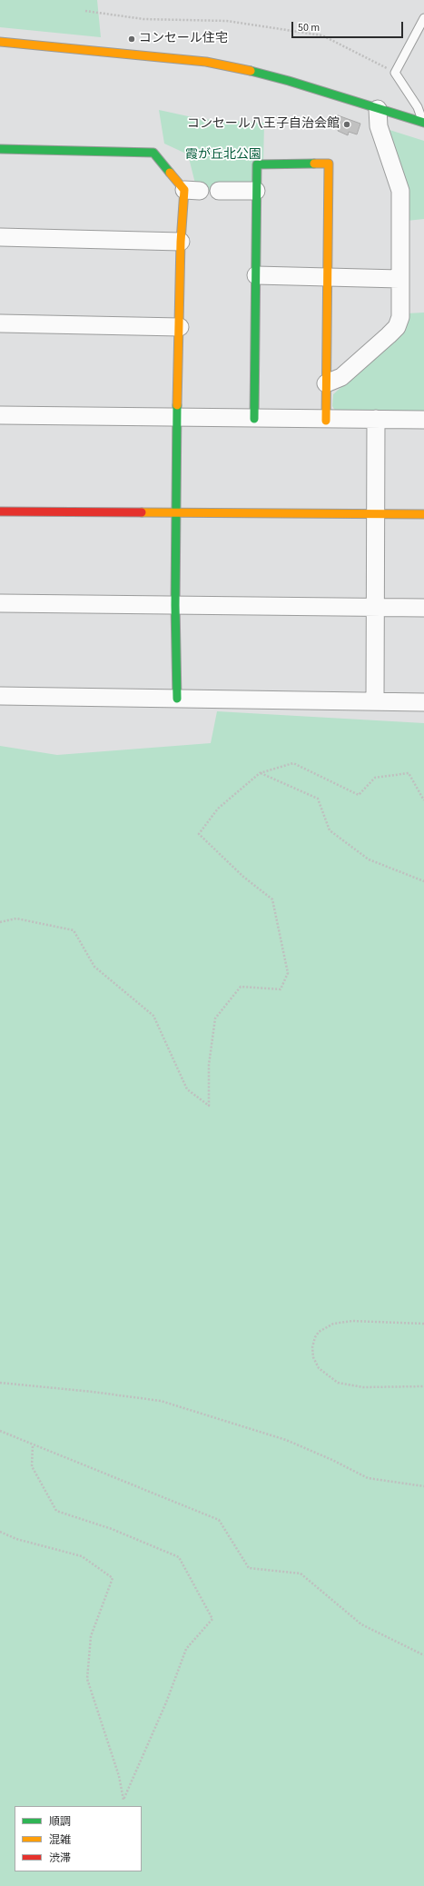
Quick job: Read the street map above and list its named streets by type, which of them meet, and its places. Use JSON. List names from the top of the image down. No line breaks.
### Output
{"parks":["霞が丘北公園"],"places":["コンセール住宅","コンセール八王子自治会館"],"legend":["順調","混雑","渋滞"],"scale_bar":"50 m"}
